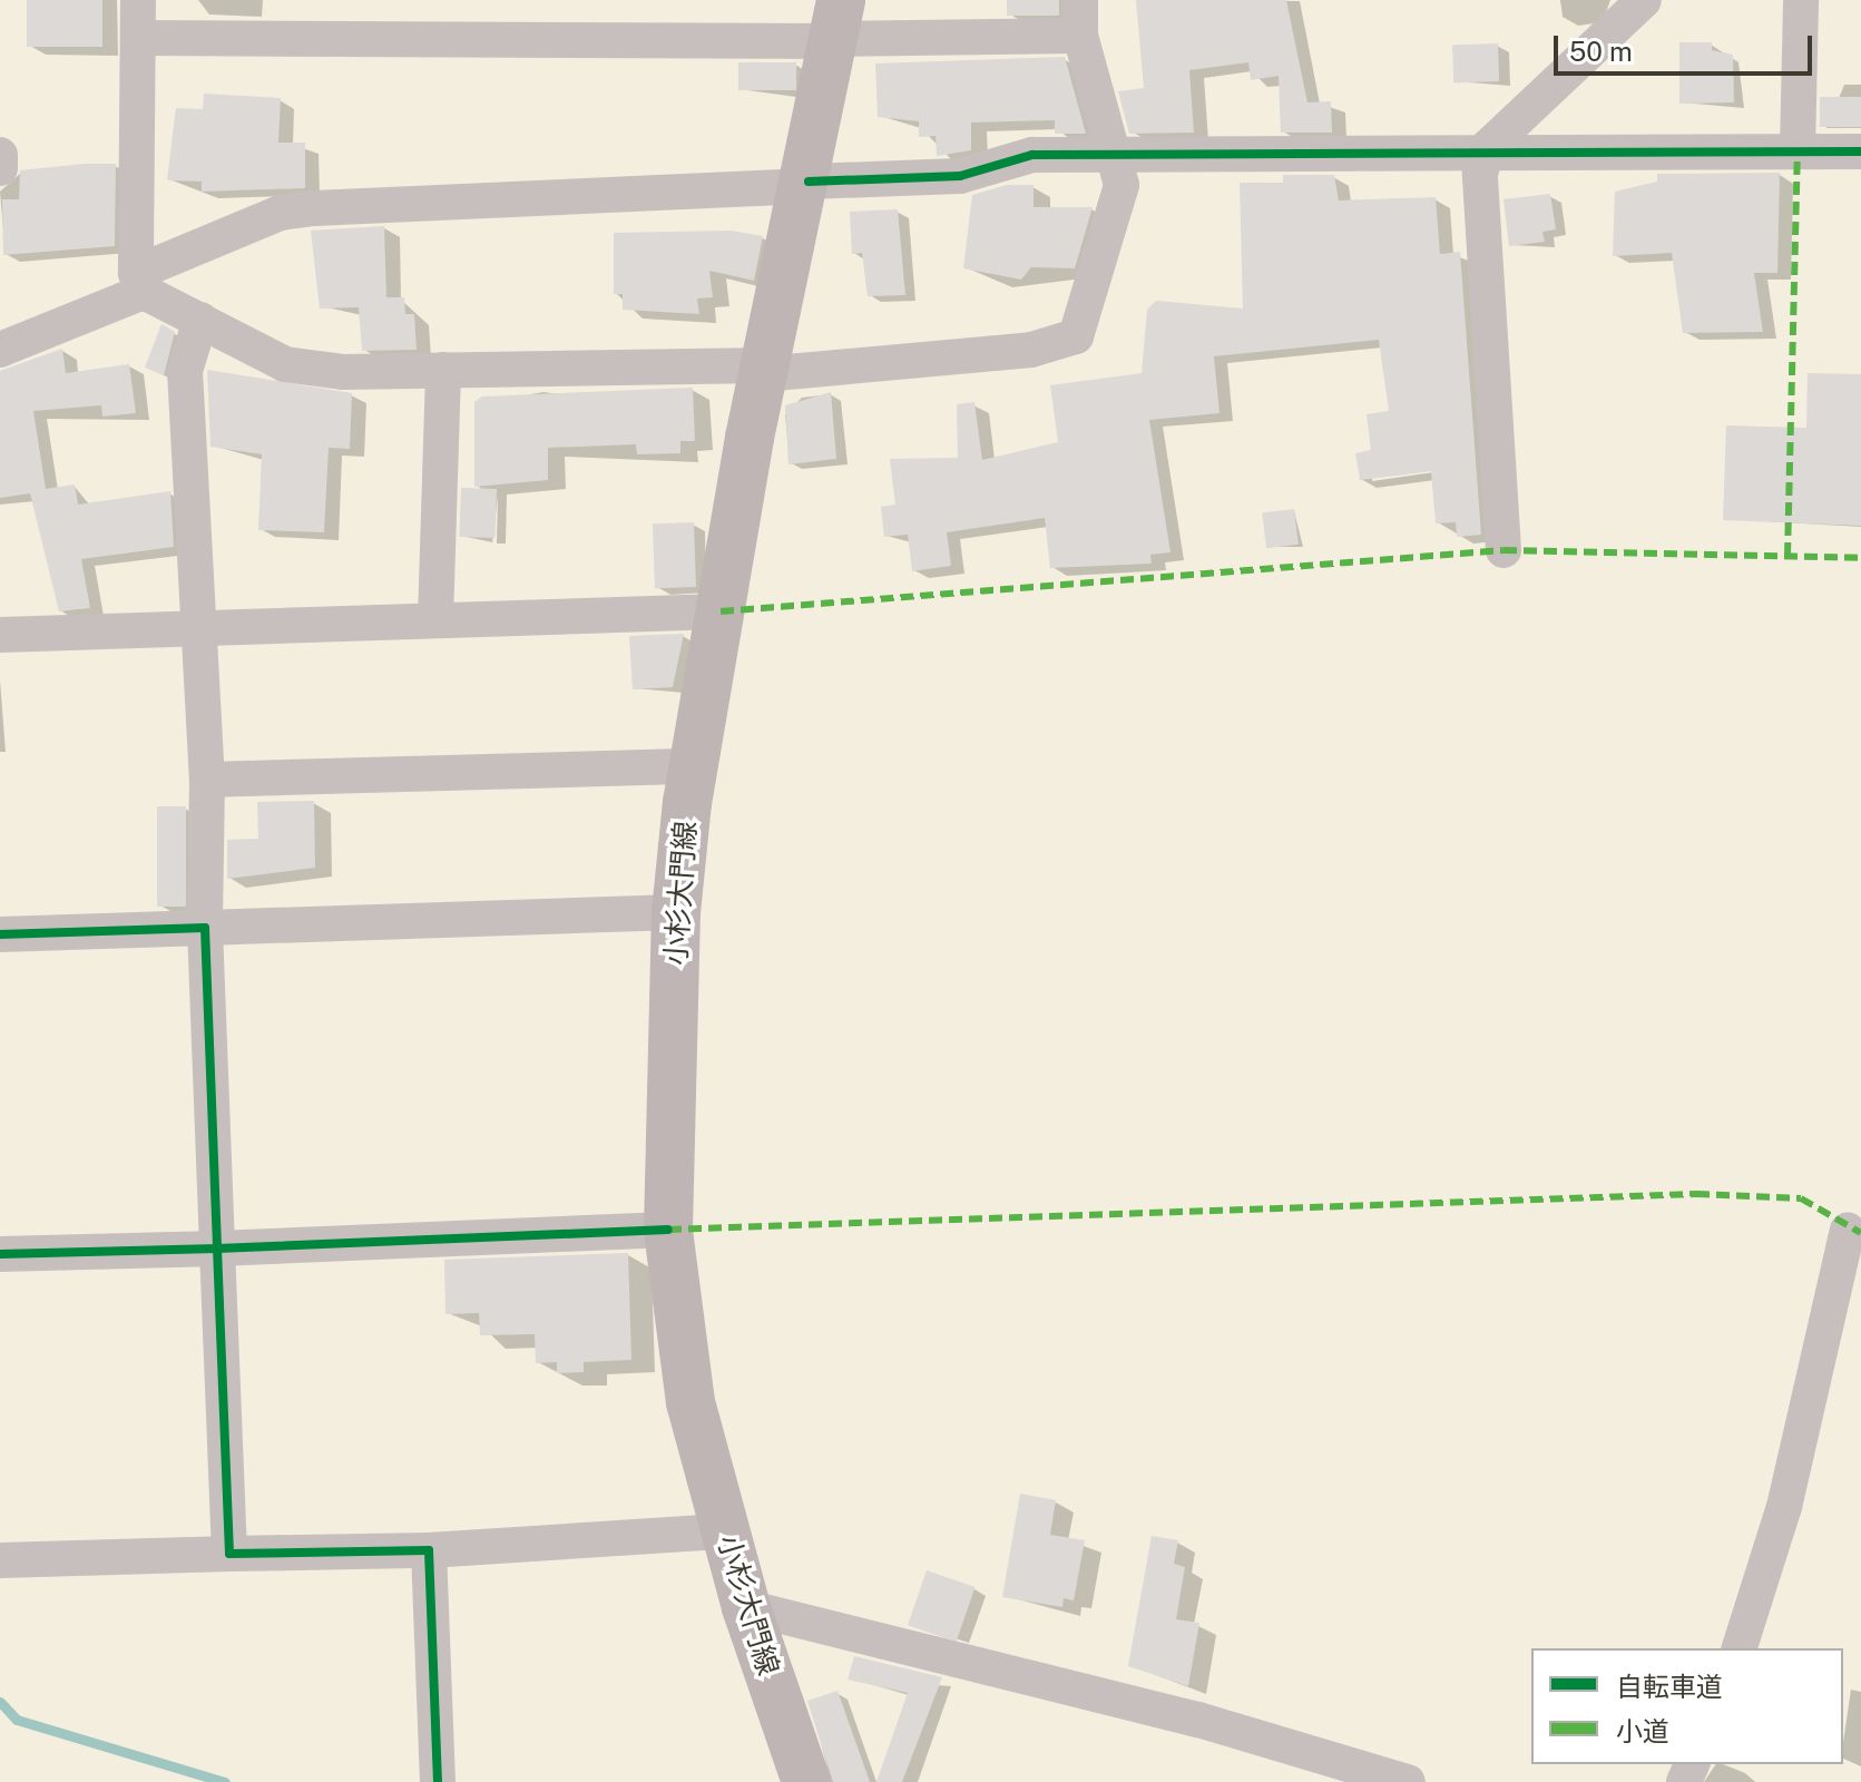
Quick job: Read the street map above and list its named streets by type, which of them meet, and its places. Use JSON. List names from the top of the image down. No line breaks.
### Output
{"streets":{"main road":["小杉大門線"]},"legend":["自転車道","小道"],"scale_bar":"50 m"}
